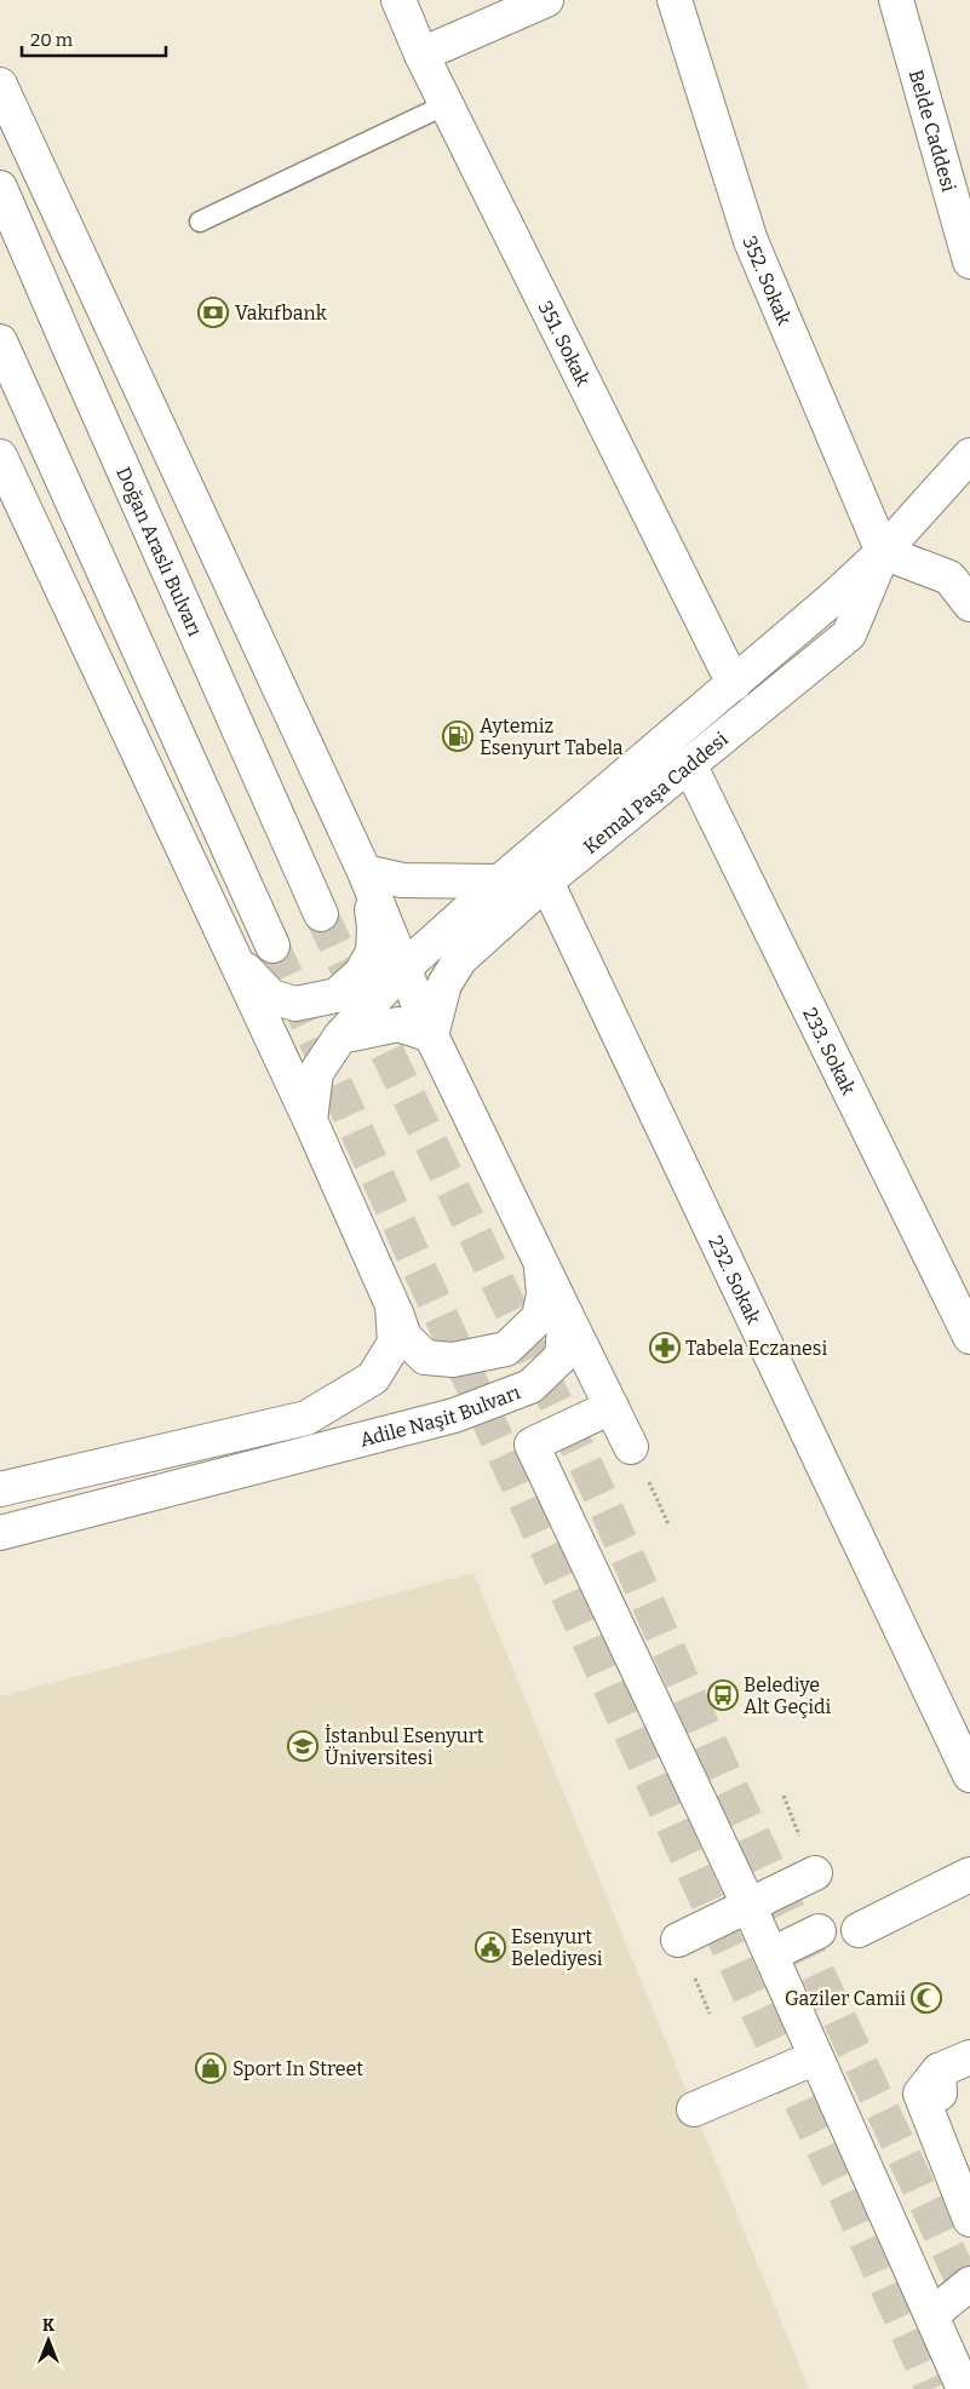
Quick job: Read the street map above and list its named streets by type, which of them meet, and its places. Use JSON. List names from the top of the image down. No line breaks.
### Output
{"streets":{"main road":["Belde Caddesi","352. Sokak","351. Sokak","Doğan Araslı Bulvarı","Kemal Paşa Caddesi","233. Sokak","232. Sokak","Adile Naşit Bulvarı"]},"crossings":[["352. Sokak","Kemal Paşa Caddesi"],["351. Sokak","Kemal Paşa Caddesi"],["Kemal Paşa Caddesi","233. Sokak"],["Kemal Paşa Caddesi","232. Sokak"]],"places":{"bank":["Vakıfbank"],"fuel station":["Aytemiz Esenyurt Tabela"],"pharmacy":["Tabela Eczanesi"],"bus stop":["Belediye Alt Geçidi"],"school or university":["İstanbul Esenyurt Üniversitesi"],"public building":["Esenyurt Belediyesi"],"mosque":["Gaziler Camii"],"shop":["Sport In Street"]},"scale_bar":"20 m","north":"top"}
